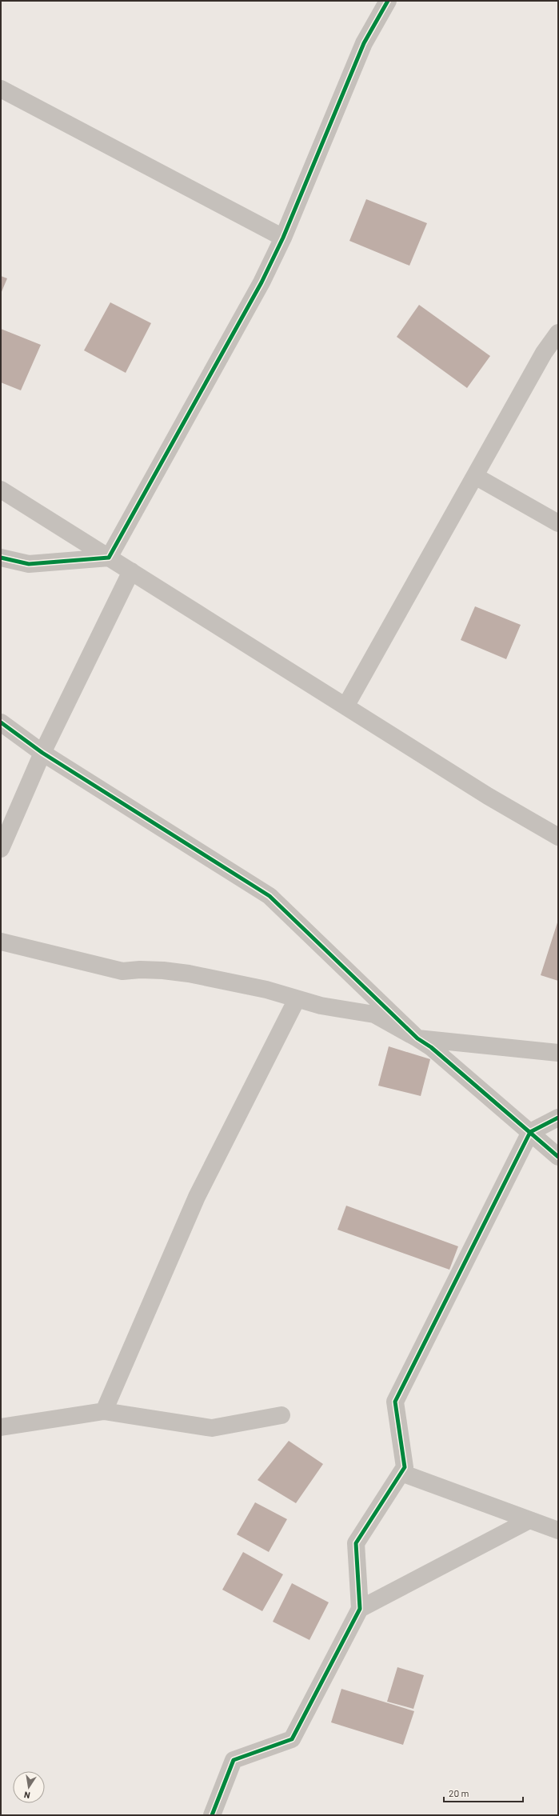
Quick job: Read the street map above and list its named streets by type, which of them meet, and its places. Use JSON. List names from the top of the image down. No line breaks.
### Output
{"scale_bar":"20 m","north":"bottom"}
